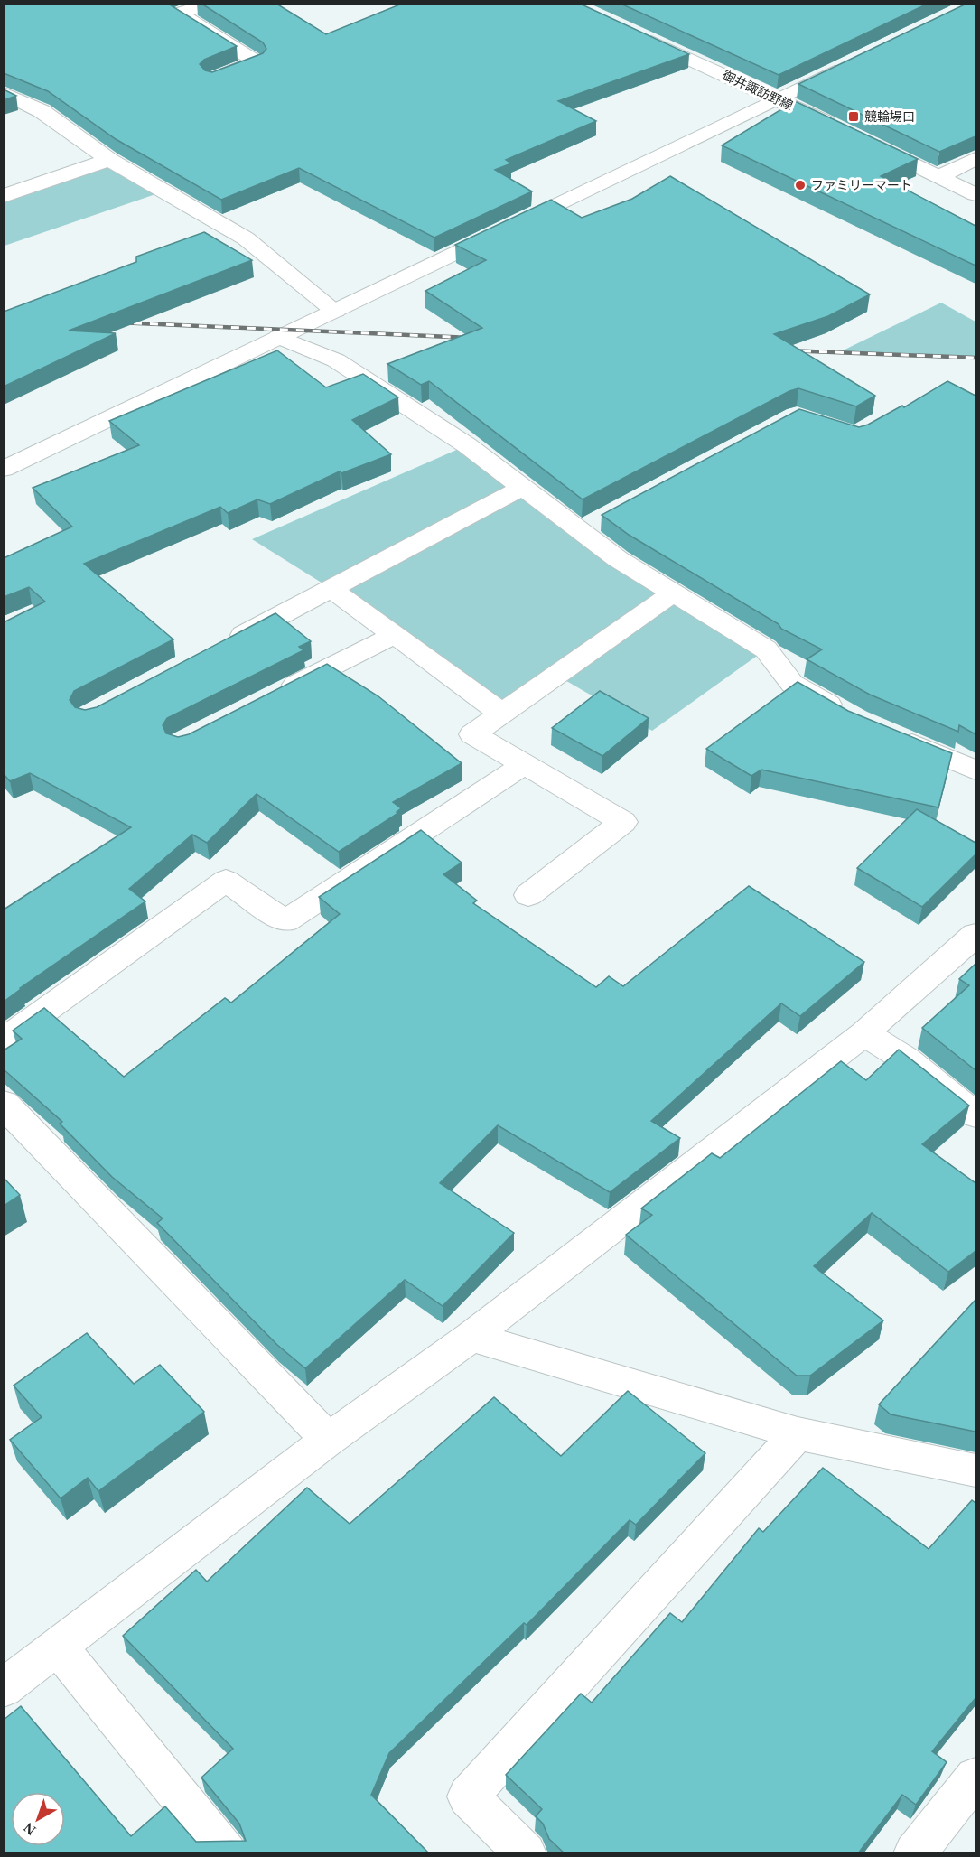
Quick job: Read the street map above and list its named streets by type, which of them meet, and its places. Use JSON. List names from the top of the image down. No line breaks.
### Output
{"streets":{"street":["御井諏訪野線"]},"places":{"transit":["競輪場口"],"other":["ファミリーマート"]},"north":"bottom left"}
